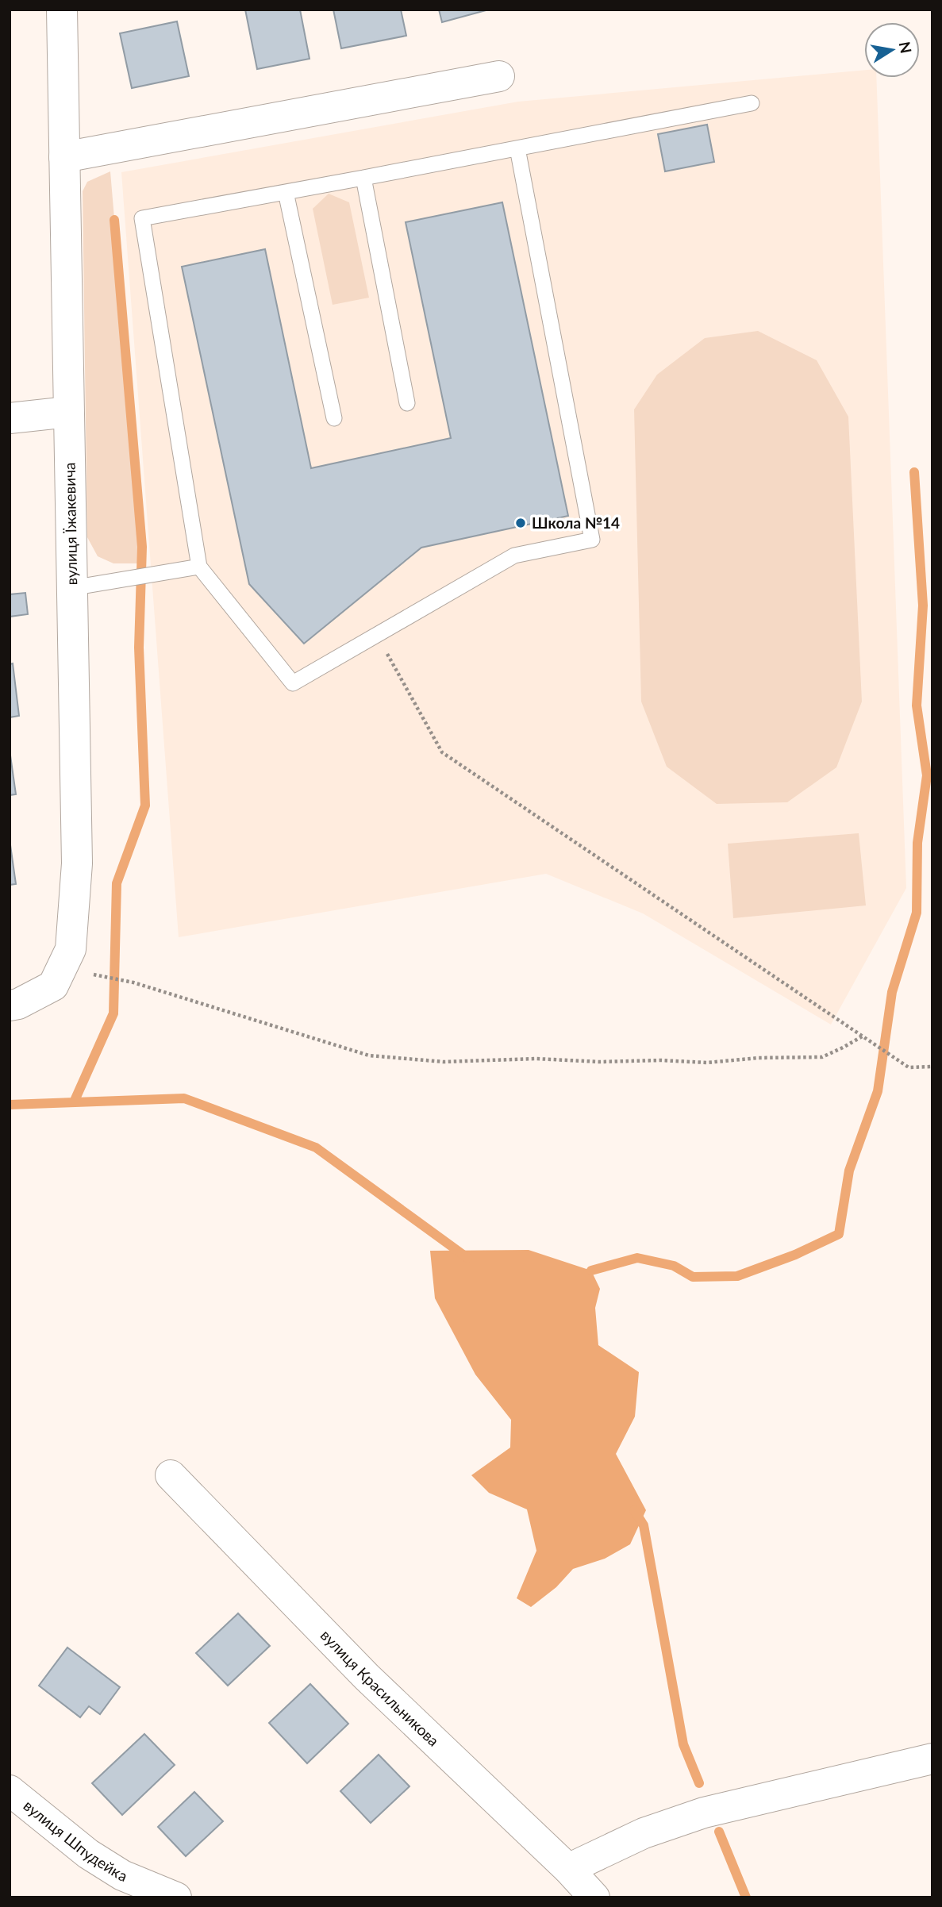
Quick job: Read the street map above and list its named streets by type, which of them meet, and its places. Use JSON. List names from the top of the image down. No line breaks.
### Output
{"streets":{"street":["вулиця Їжакевича","вулиця Красильникова","вулиця Шпудейка"]},"places":["Школа №14"],"north":"right"}
